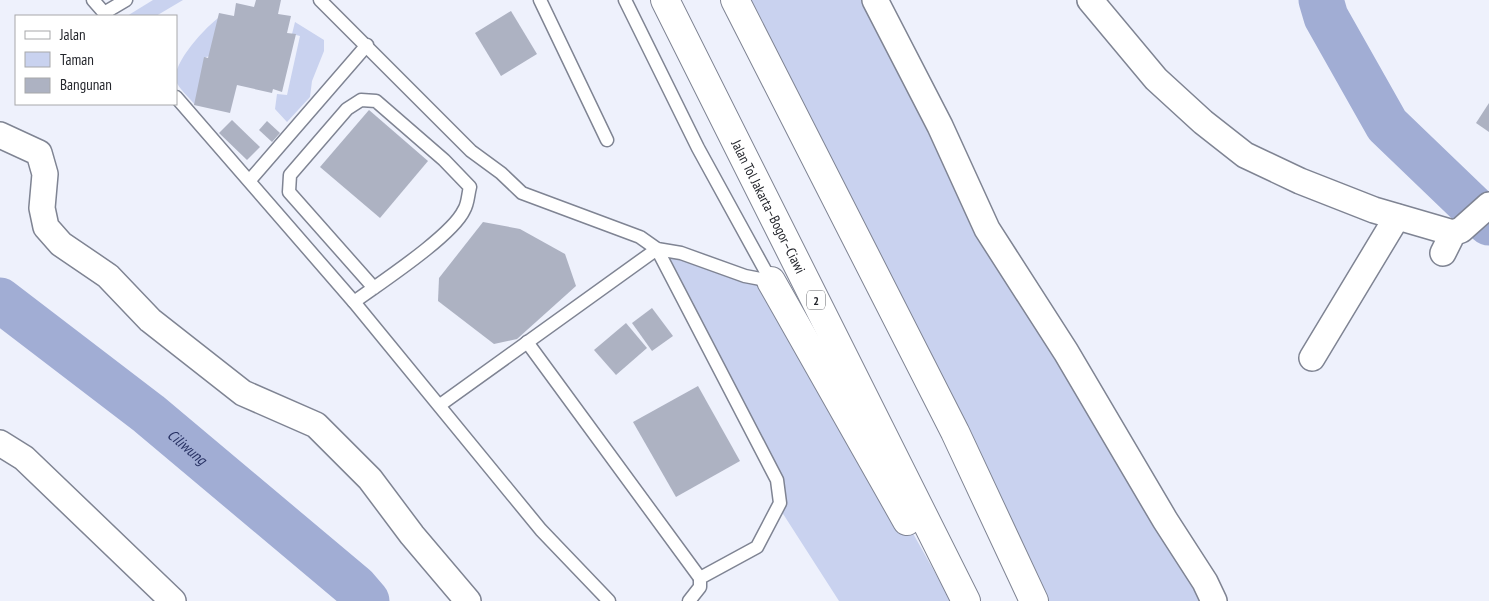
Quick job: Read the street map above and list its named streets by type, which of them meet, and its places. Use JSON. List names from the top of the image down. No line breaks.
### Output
{"streets":{"highway":["Jalan Tol Jakarta–Bogor–Ciawi","2"]},"water":["Ciliwung"],"legend":["Jalan","Taman","Bangunan"]}
